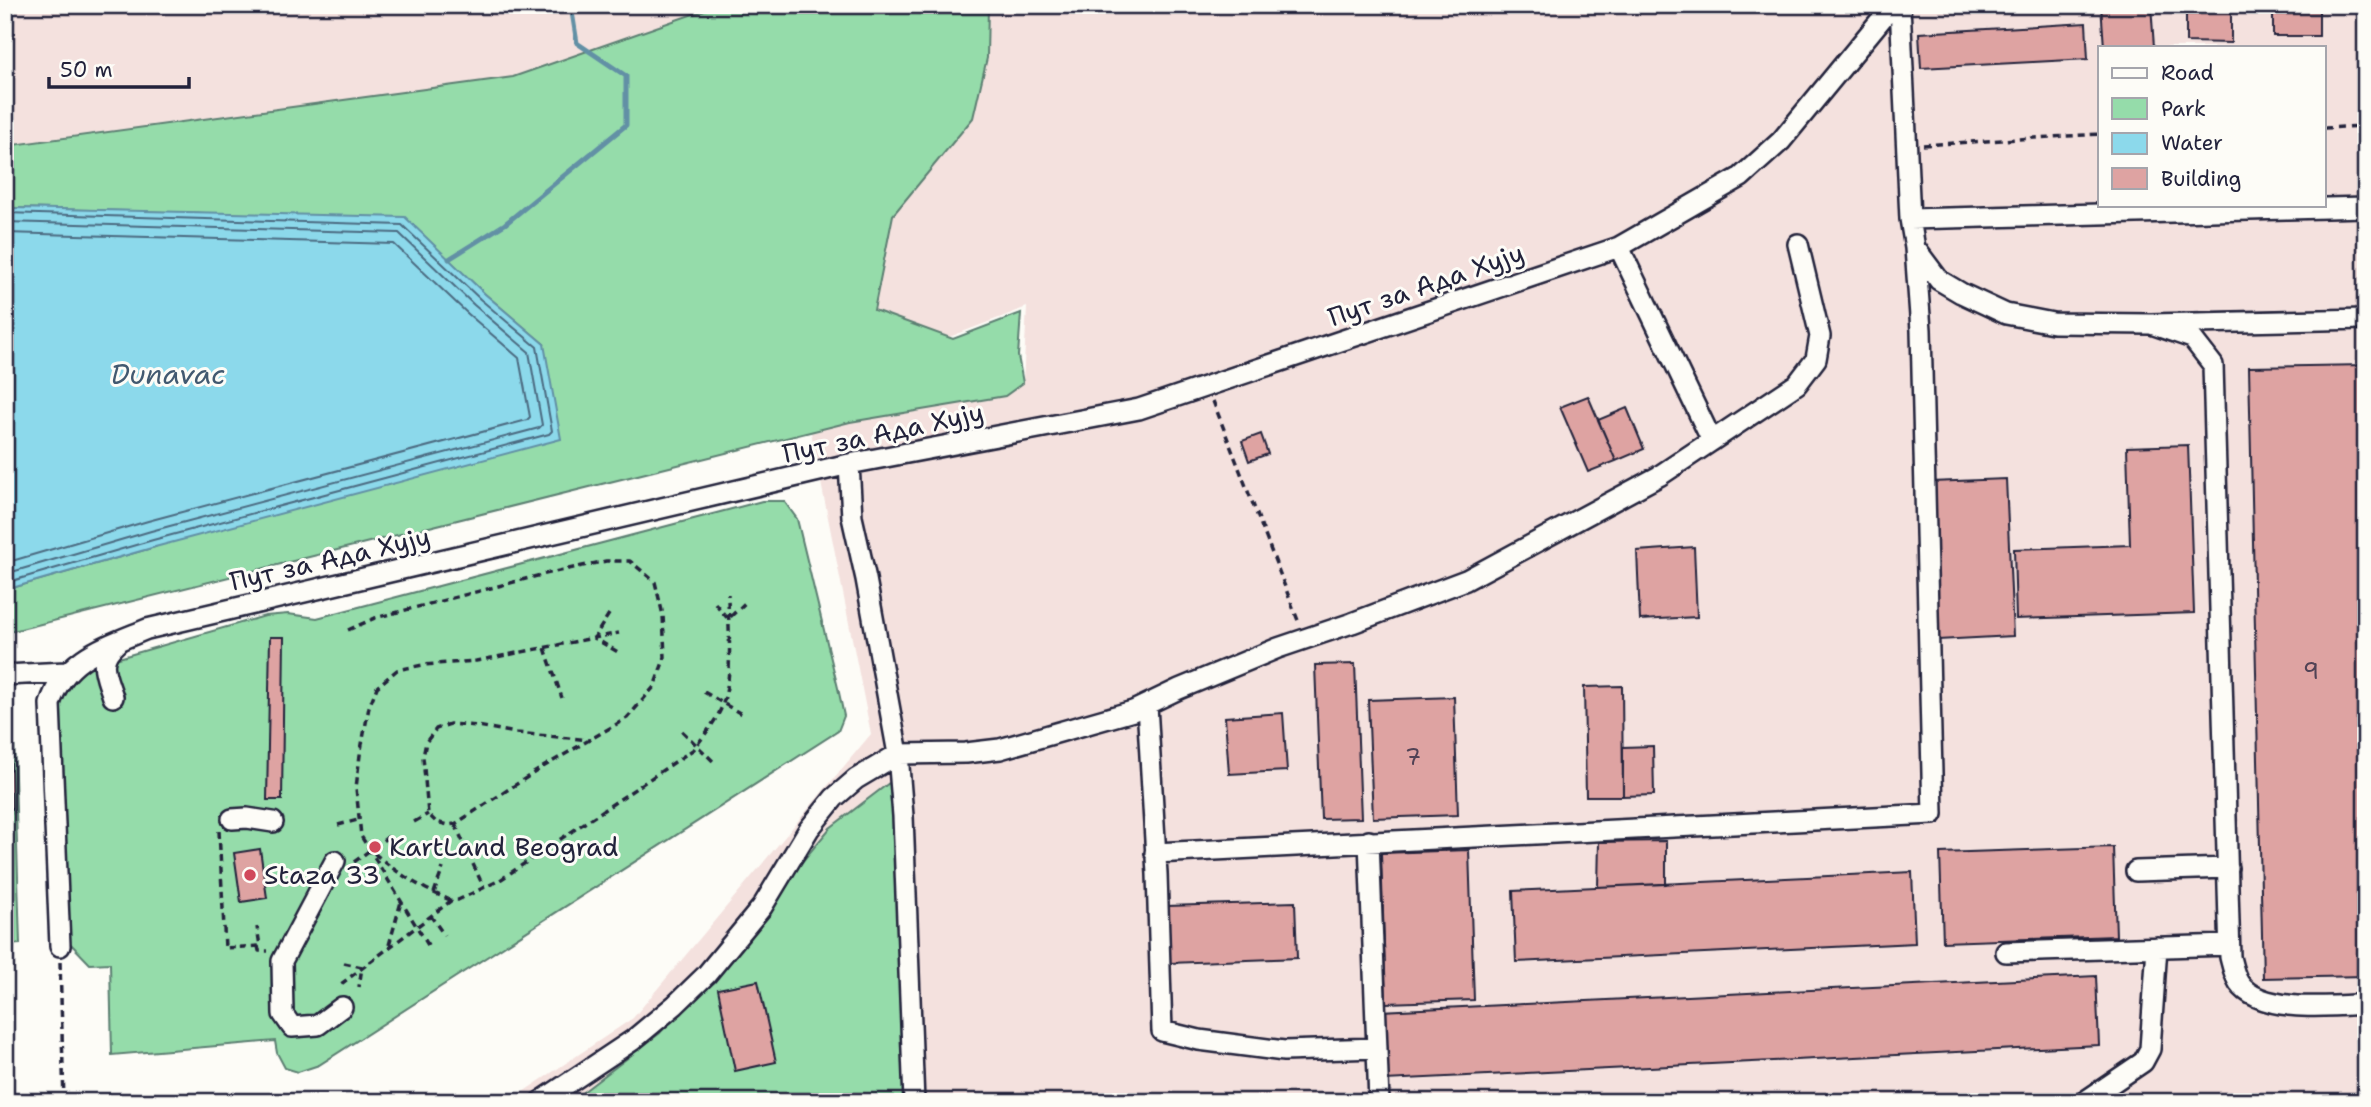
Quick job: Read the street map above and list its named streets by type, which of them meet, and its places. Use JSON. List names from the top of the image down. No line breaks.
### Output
{"streets":{"lane":["Пут за Ада Хују"]},"water":["Dunavac"],"places":["KartLand Beograd","Staza 33"],"house_numbers":["9","7"],"legend":["Road","Park","Water","Building"],"scale_bar":"50 m"}
